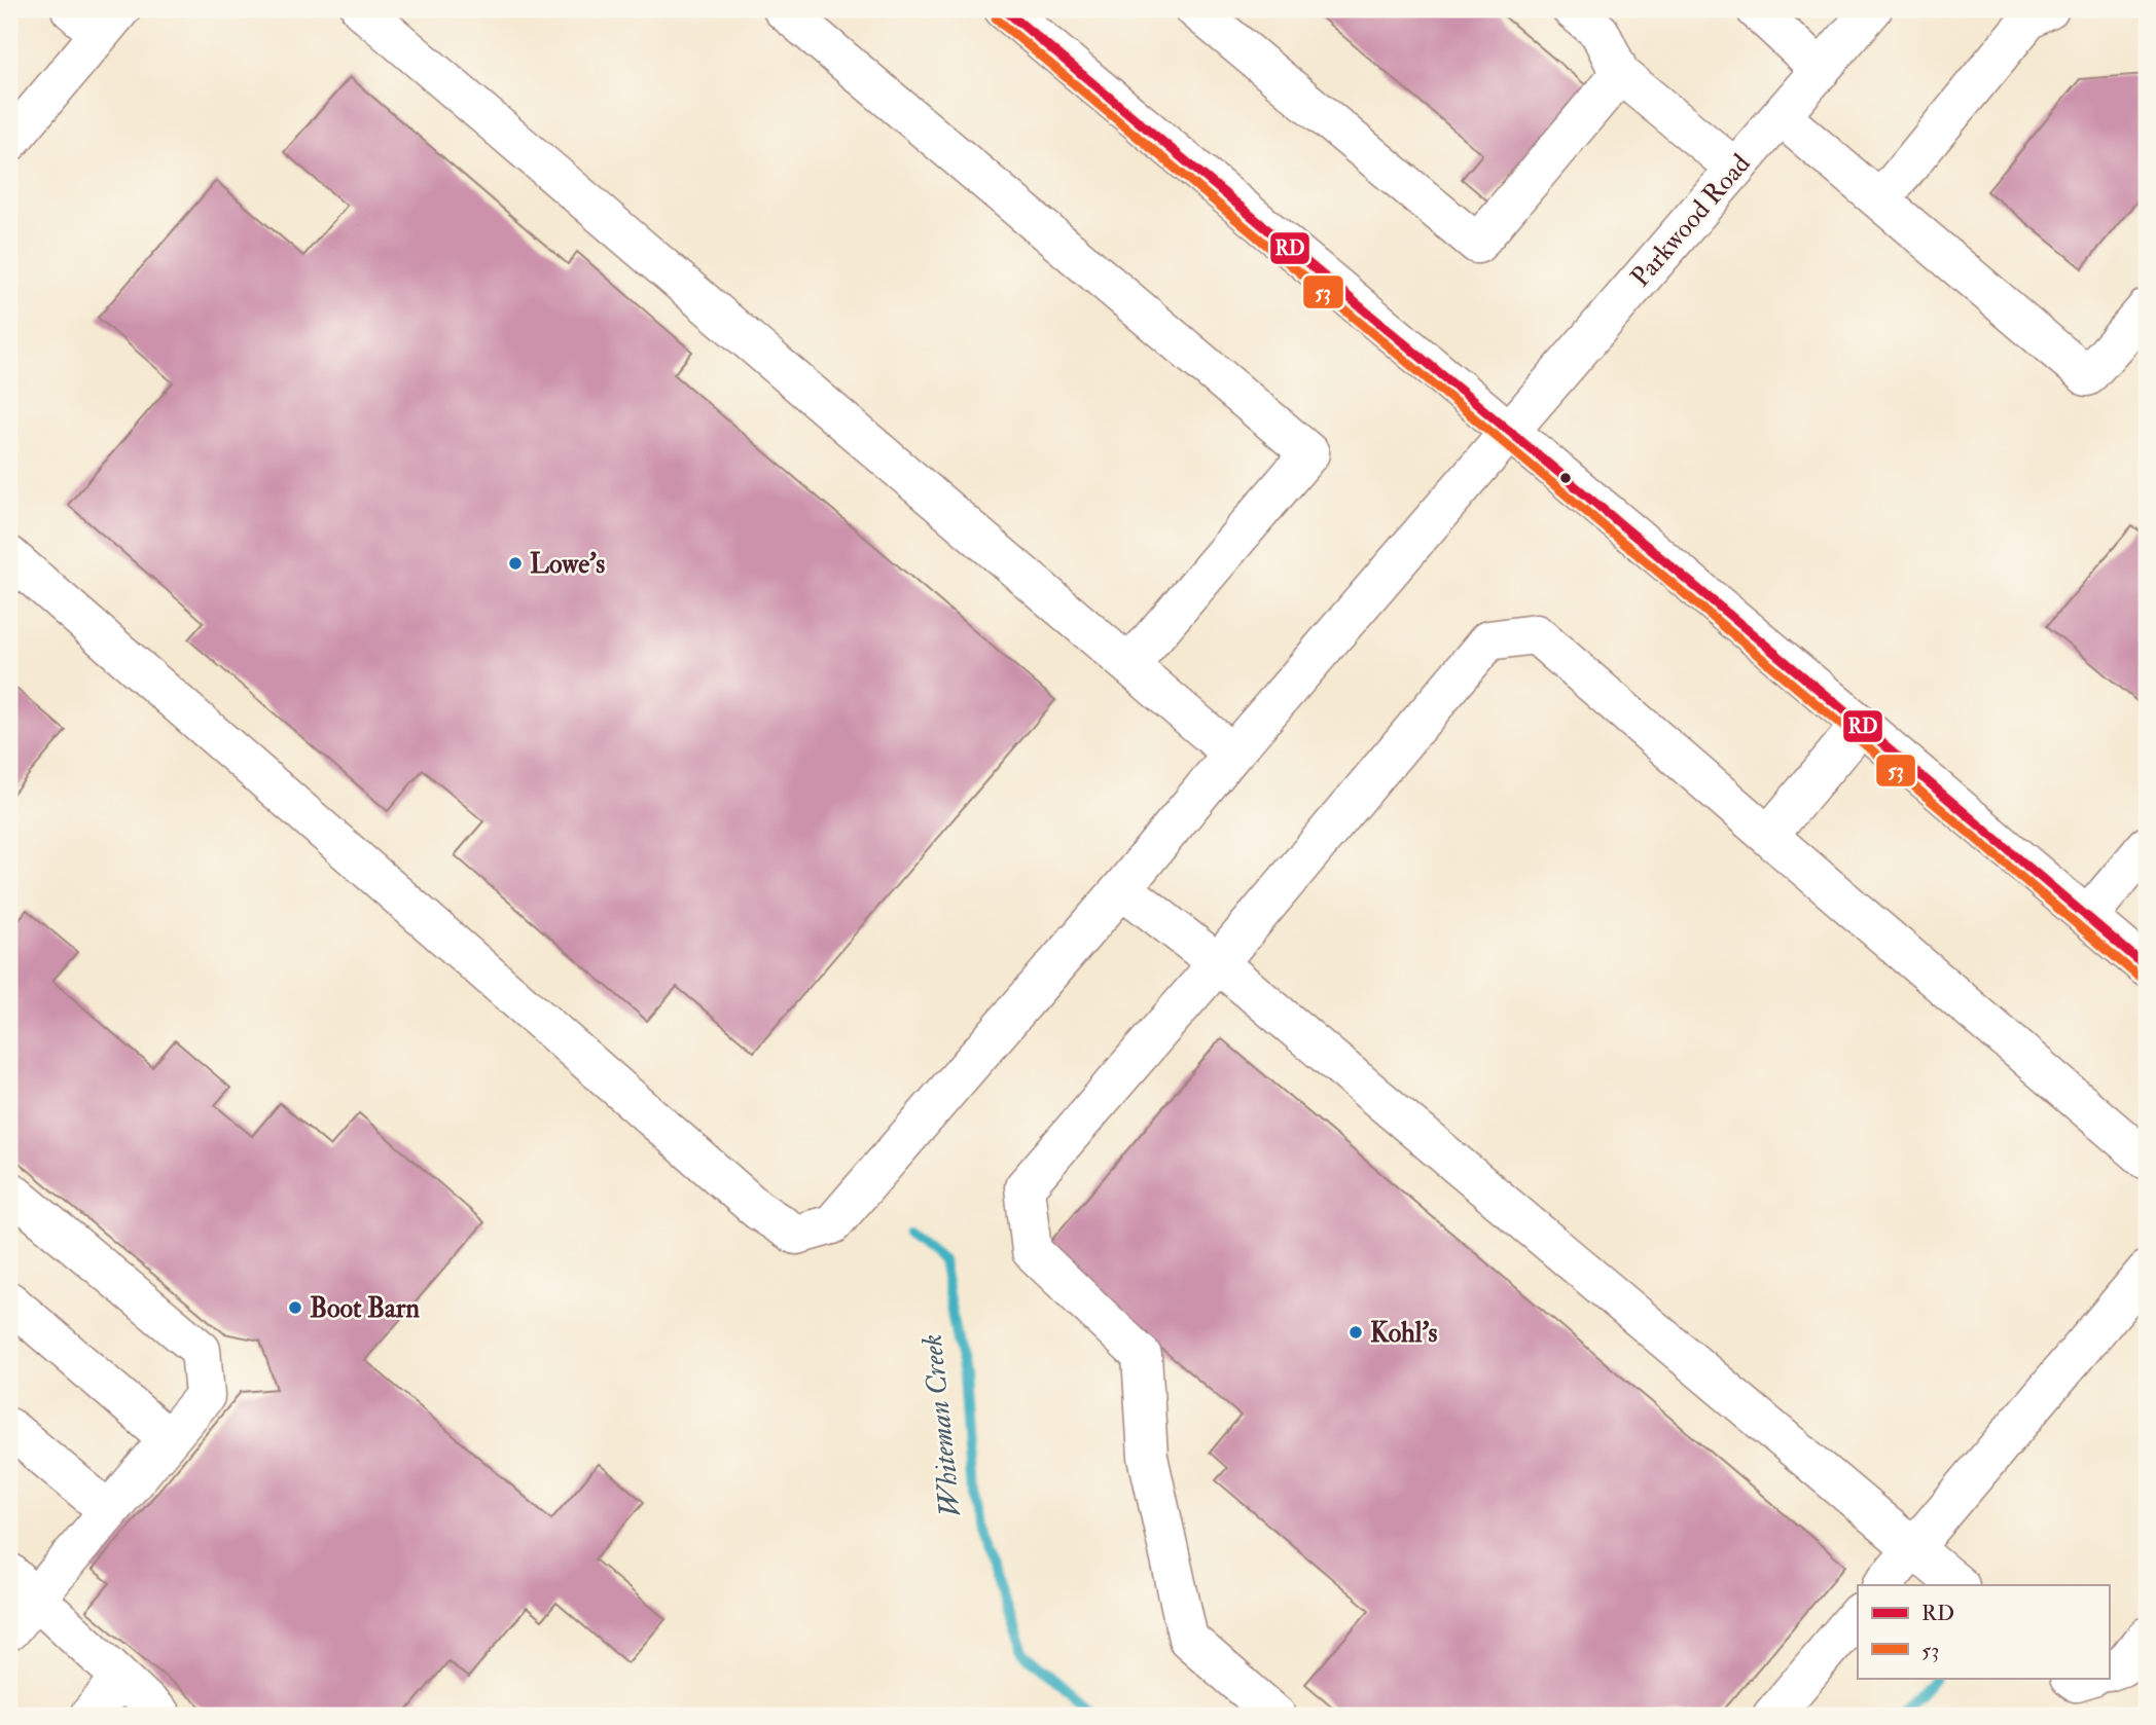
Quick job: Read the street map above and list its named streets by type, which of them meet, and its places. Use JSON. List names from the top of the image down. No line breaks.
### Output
{"streets":{"street":["Parkwood Road"]},"water":["Whiteman Creek"],"places":["Lowe's","Boot Barn","Kohl's"],"lines":["transit line RD","transit line 53"],"legend":["RD","53"]}
